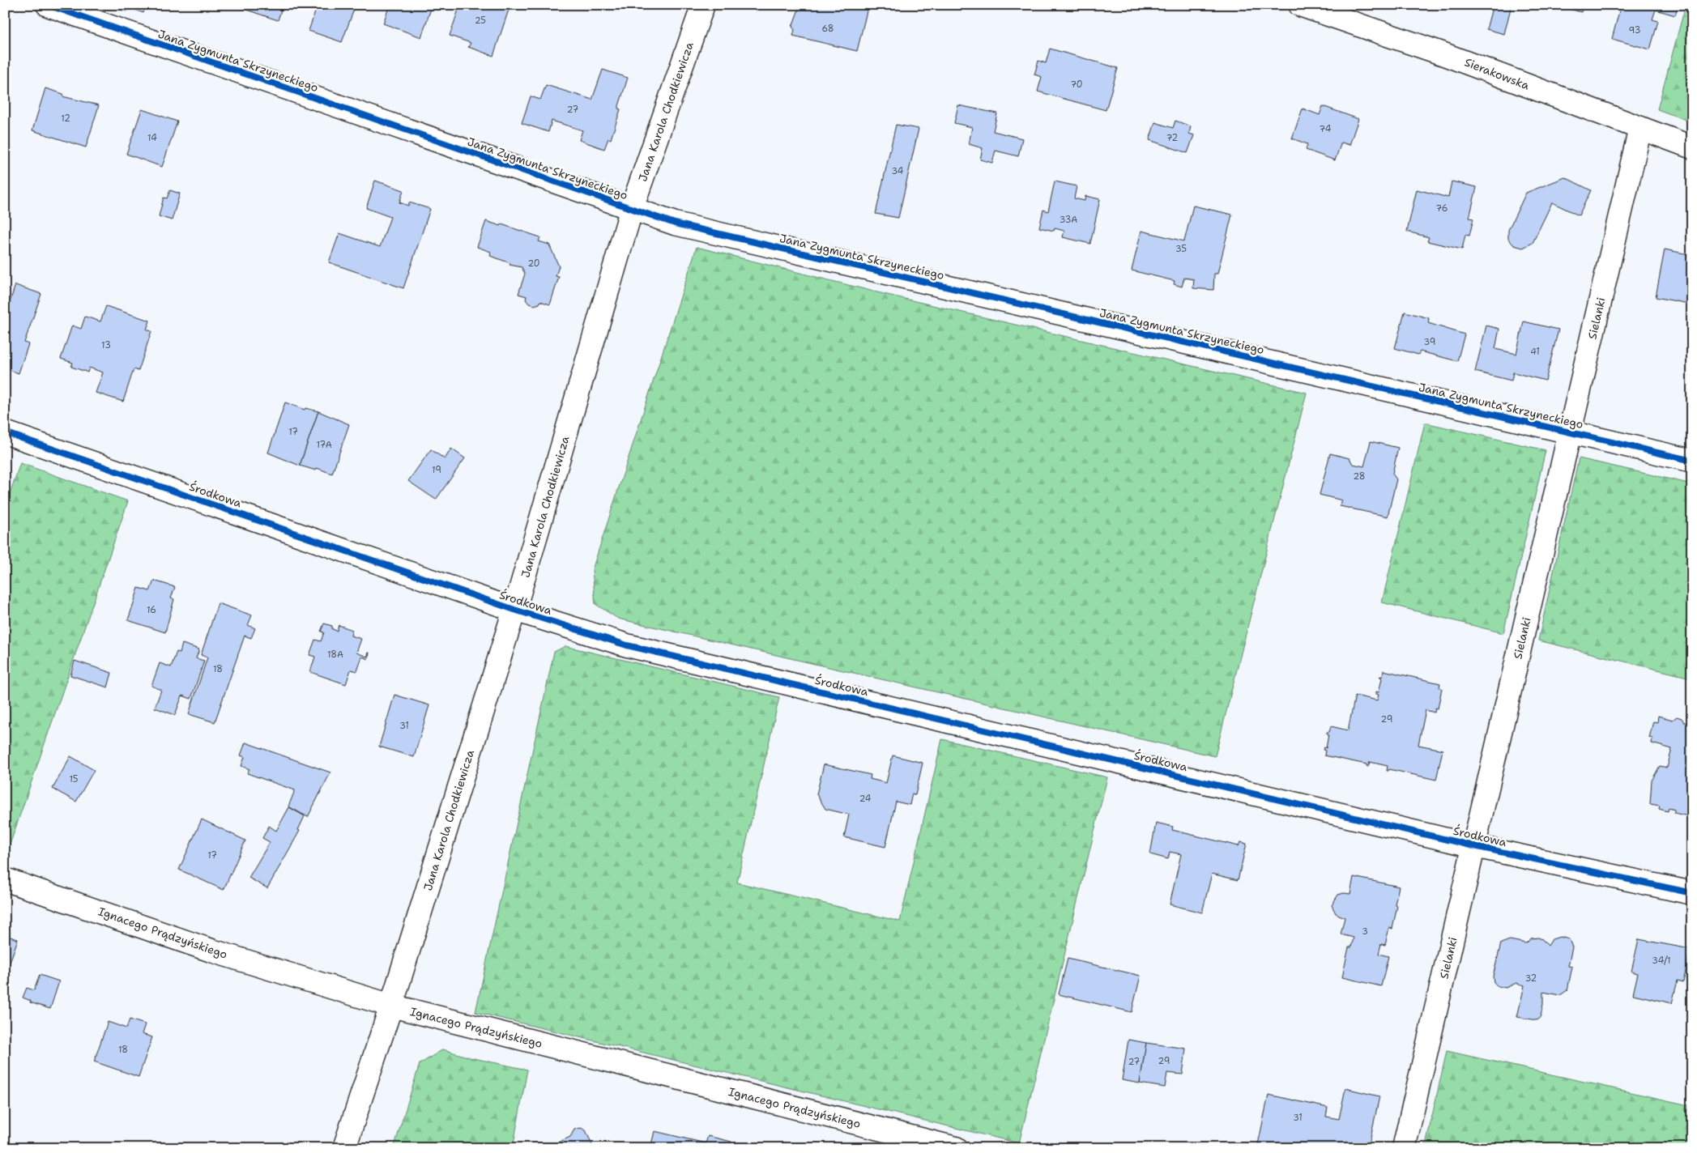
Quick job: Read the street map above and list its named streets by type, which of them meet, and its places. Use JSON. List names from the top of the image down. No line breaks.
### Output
{"streets":{"street":["Jana Zygmunta Skrzyneckiego","Sierakowska","Jana Karola Chodkiewicza","Sielanki","Środkowa","Ignacego Prądzyńskiego"]},"crossings":[["Jana Zygmunta Skrzyneckiego","Jana Karola Chodkiewicza"],["Jana Zygmunta Skrzyneckiego","Sielanki"],["Sierakowska","Sielanki"],["Jana Karola Chodkiewicza","Środkowa"],["Jana Karola Chodkiewicza","Ignacego Prądzyńskiego"],["Sielanki","Środkowa"]],"house_numbers":["25","68","93","70","27","12","74","14","72","34","76","33A","35","20","39","13","41","17","17A","19","28","16","18A","18","29","31","15","24","17","3","34/1","32","18","29","27","31"]}
